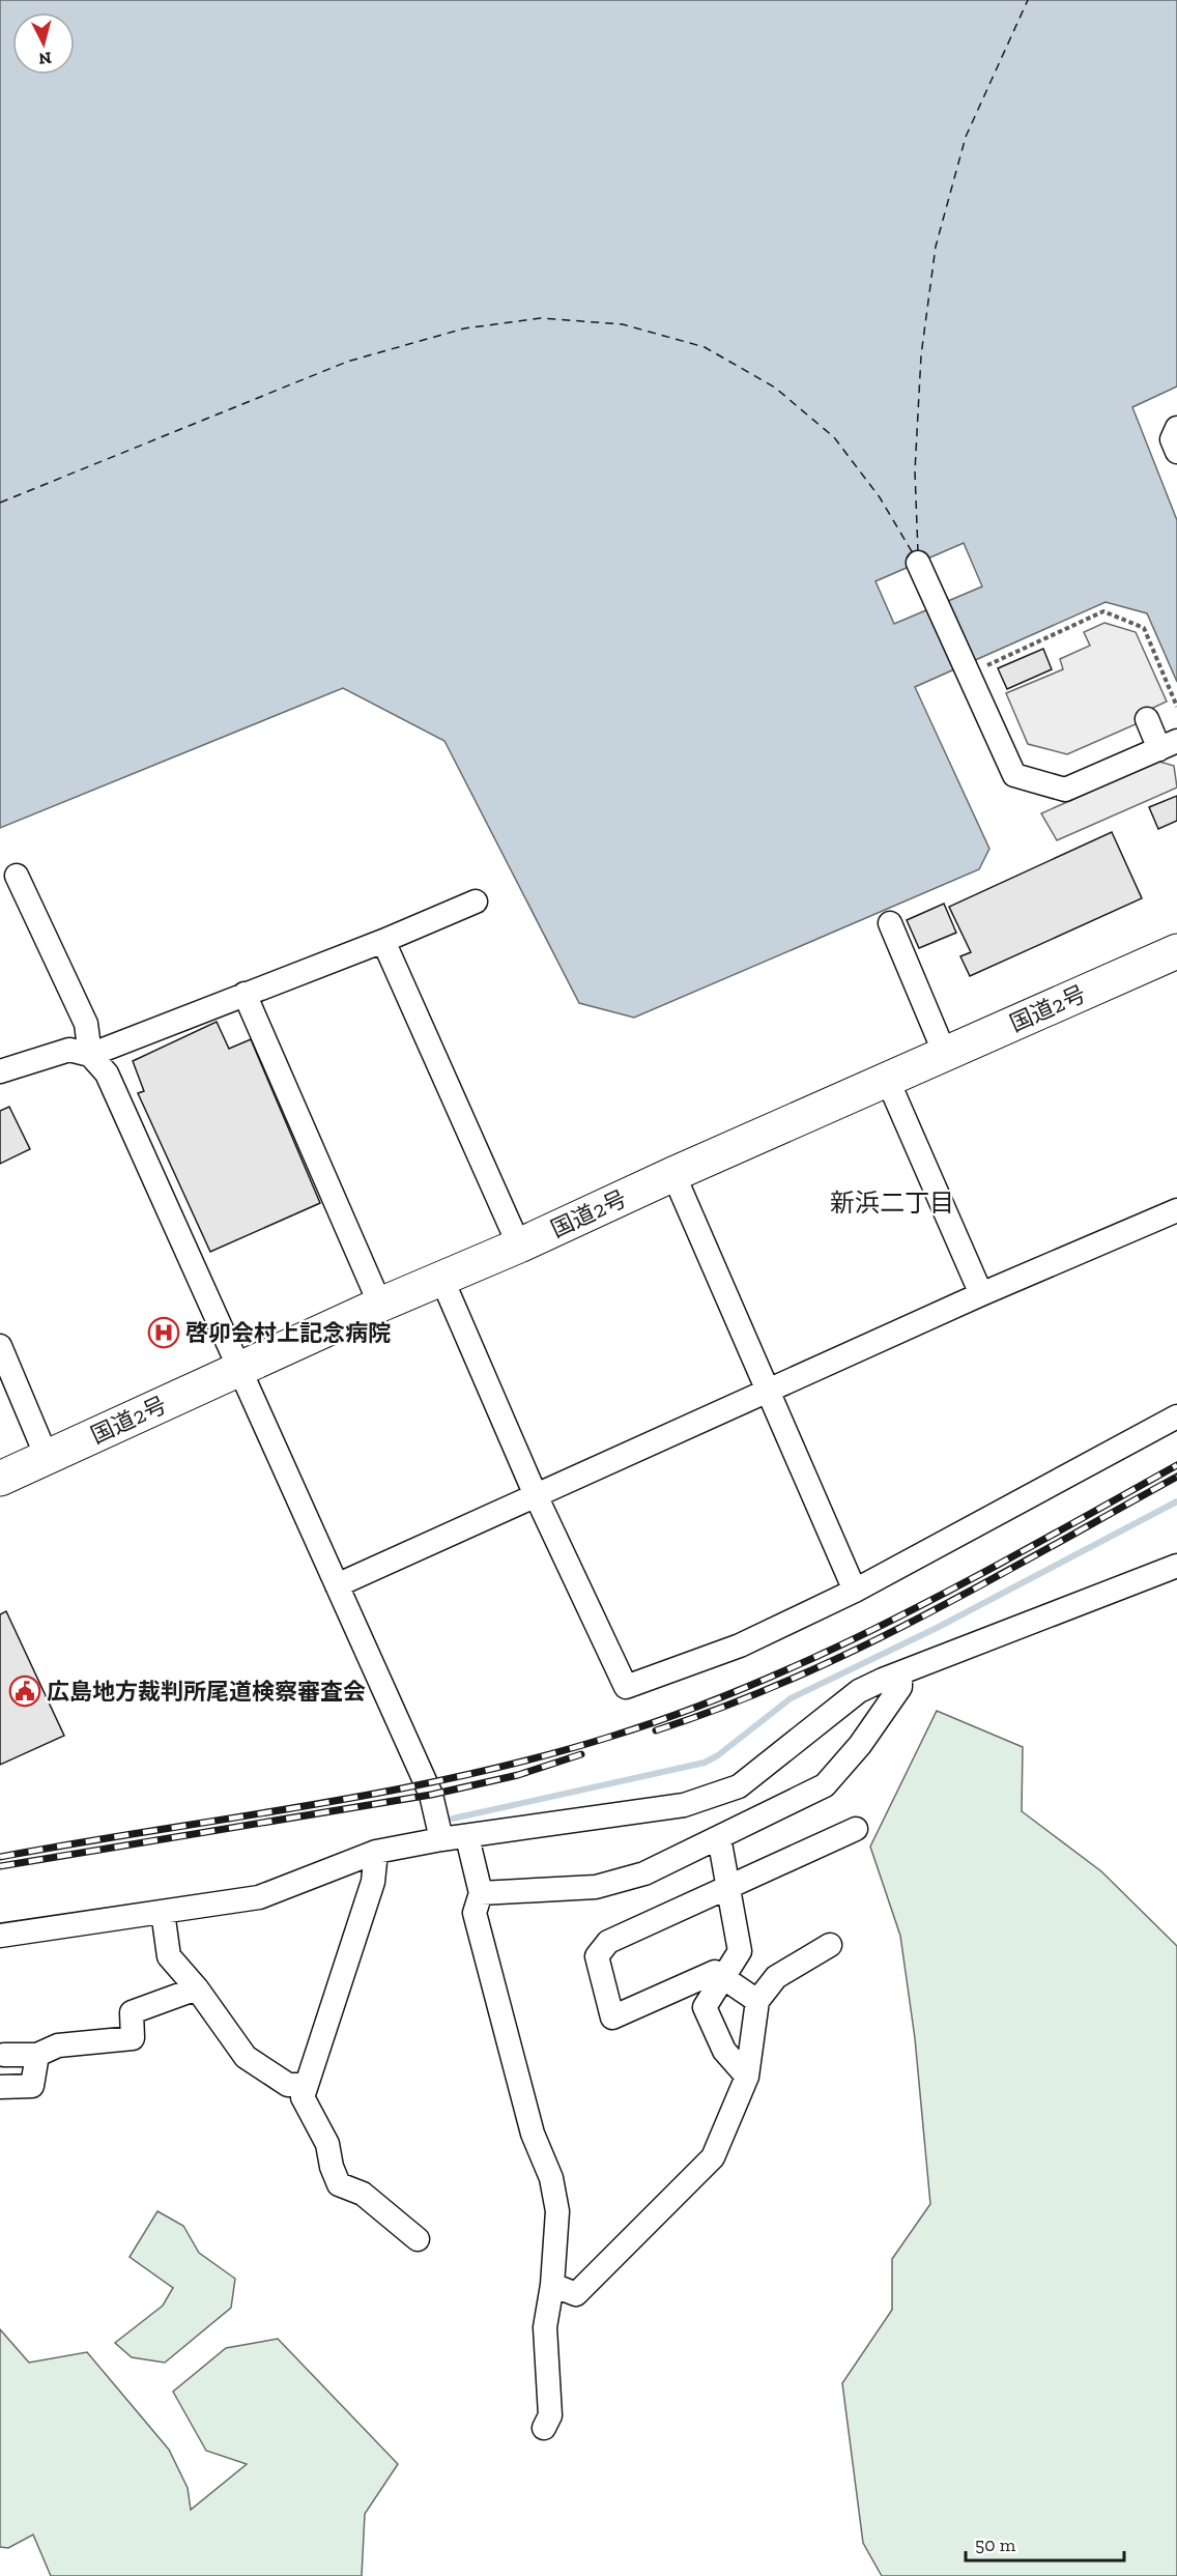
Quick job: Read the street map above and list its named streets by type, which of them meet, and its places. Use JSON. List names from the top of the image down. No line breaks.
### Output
{"streets":{"highway":["国道2号"]},"districts":["新浜二丁目"],"places":{"hospital":["啓卯会村上記念病院"],"public building":["広島地方裁判所尾道検察審査会"]},"scale_bar":"50 m","north":"bottom"}
